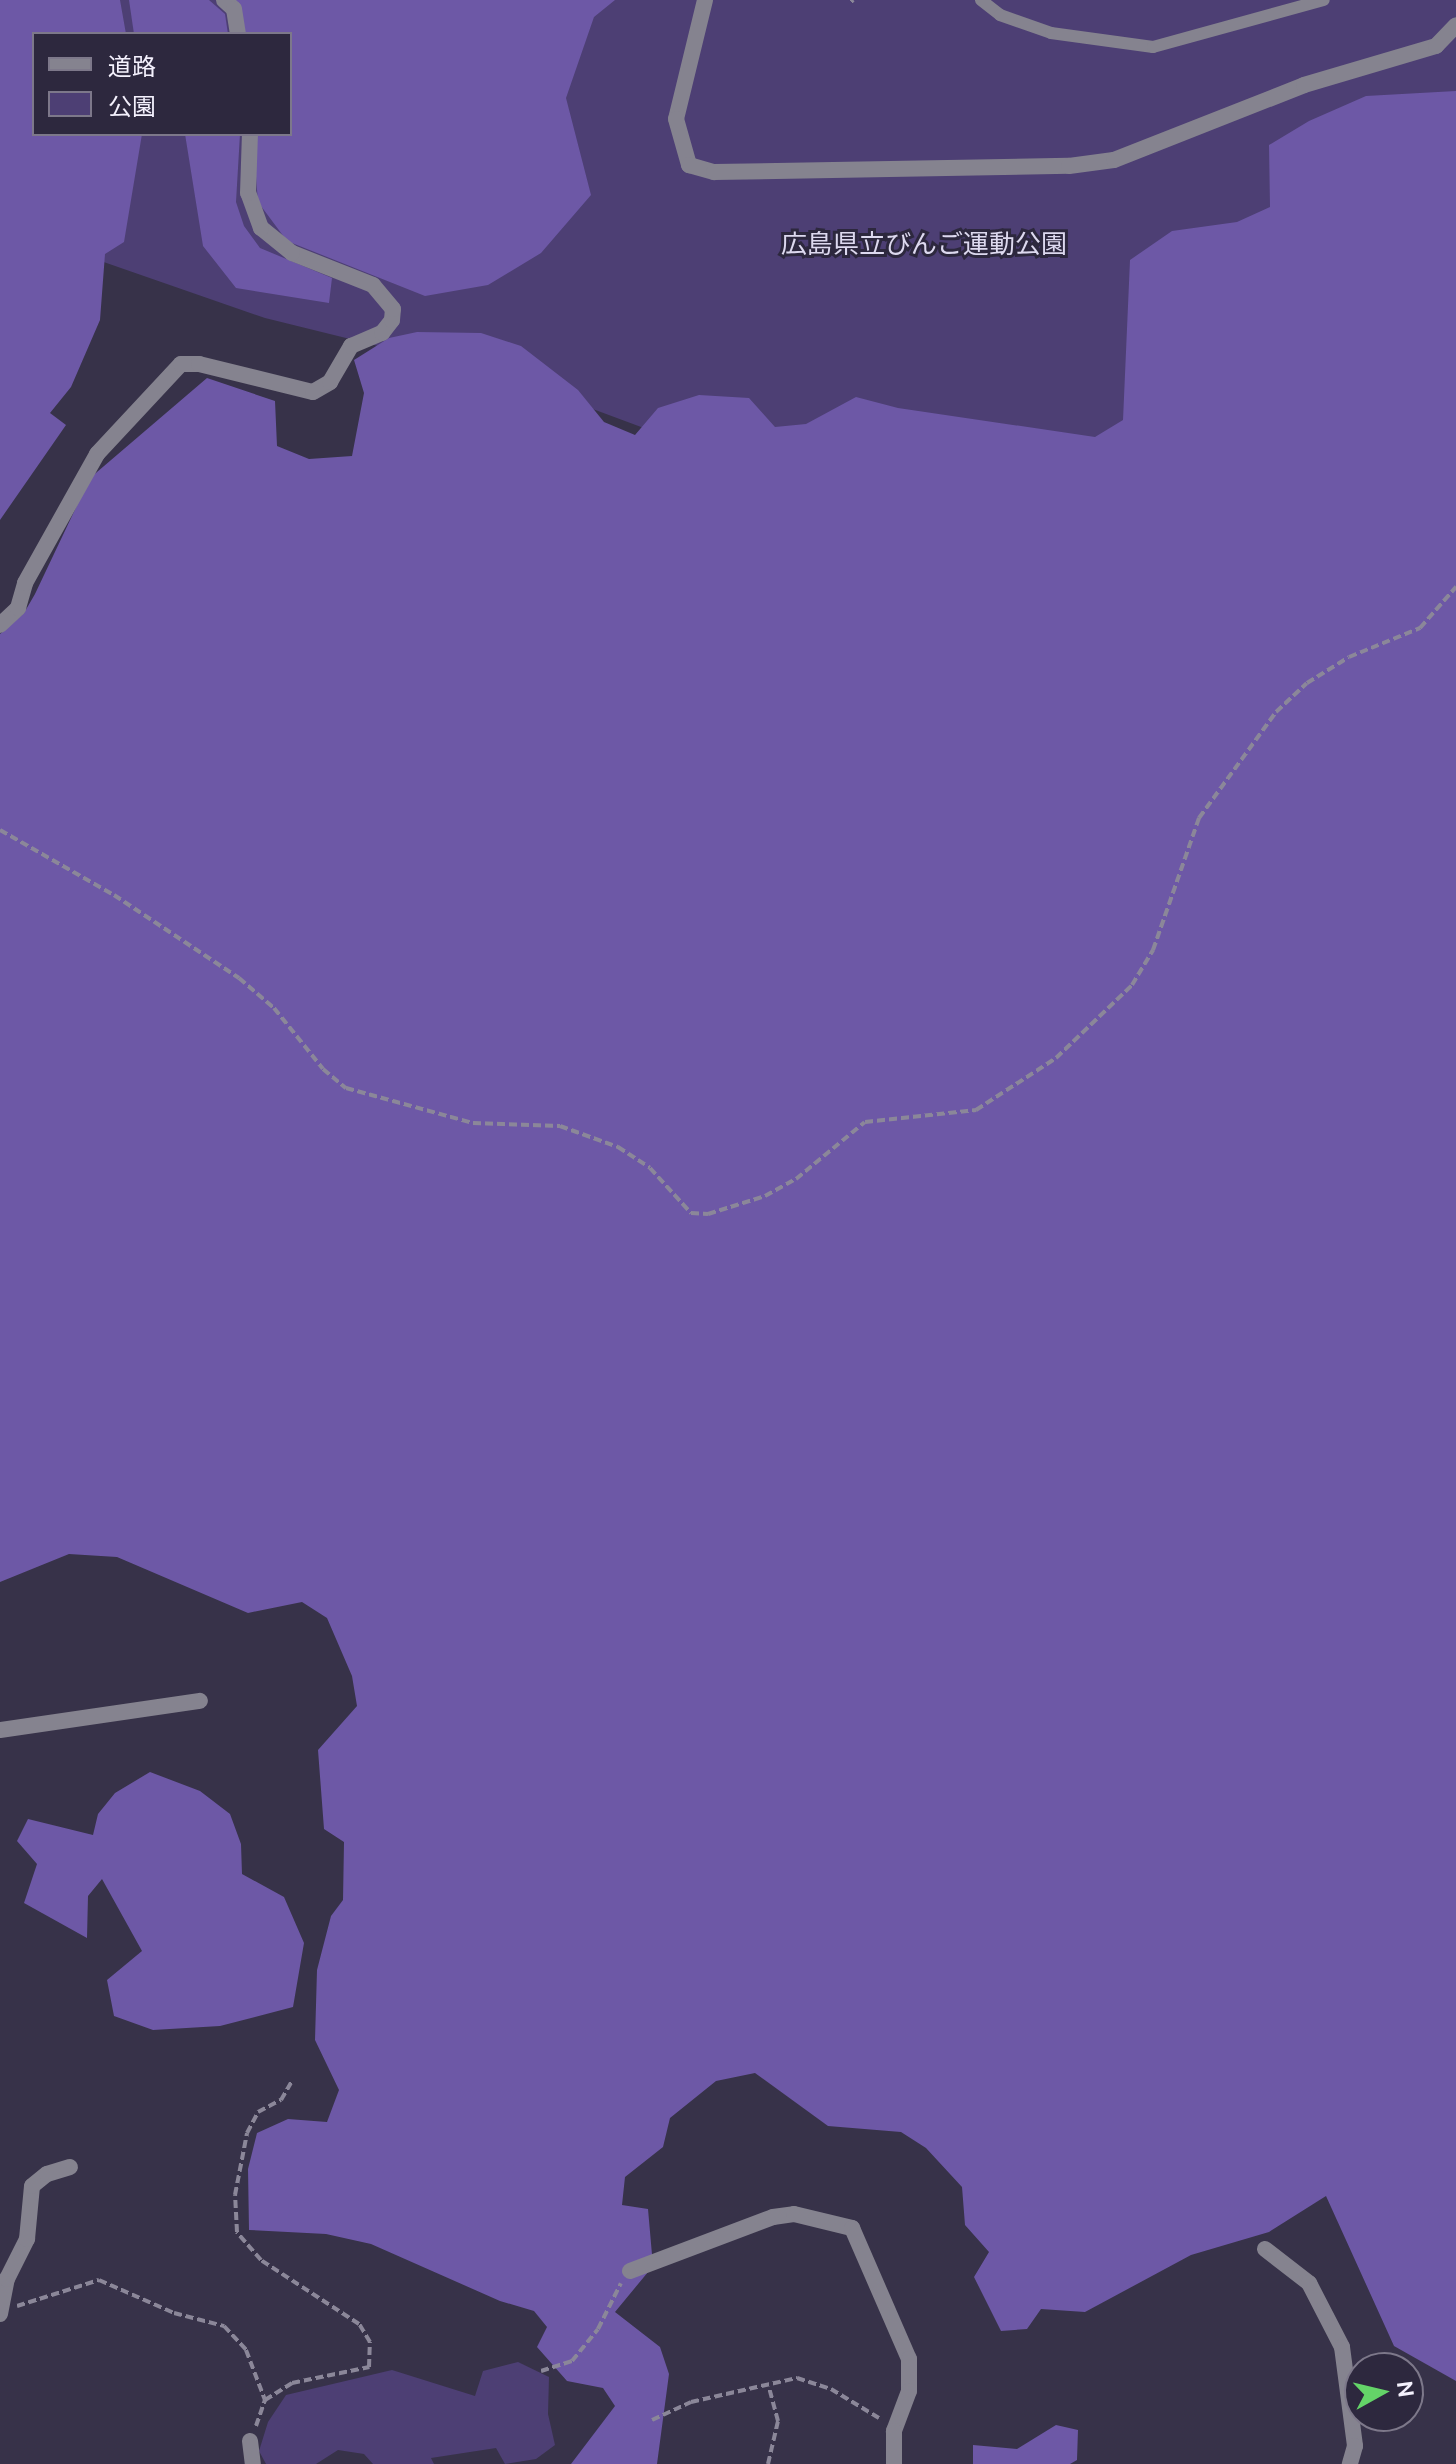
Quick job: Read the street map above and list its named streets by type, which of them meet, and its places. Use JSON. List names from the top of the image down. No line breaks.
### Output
{"parks":["広島県立びんご運動公園"],"legend":["道路","公園"],"north":"right"}
